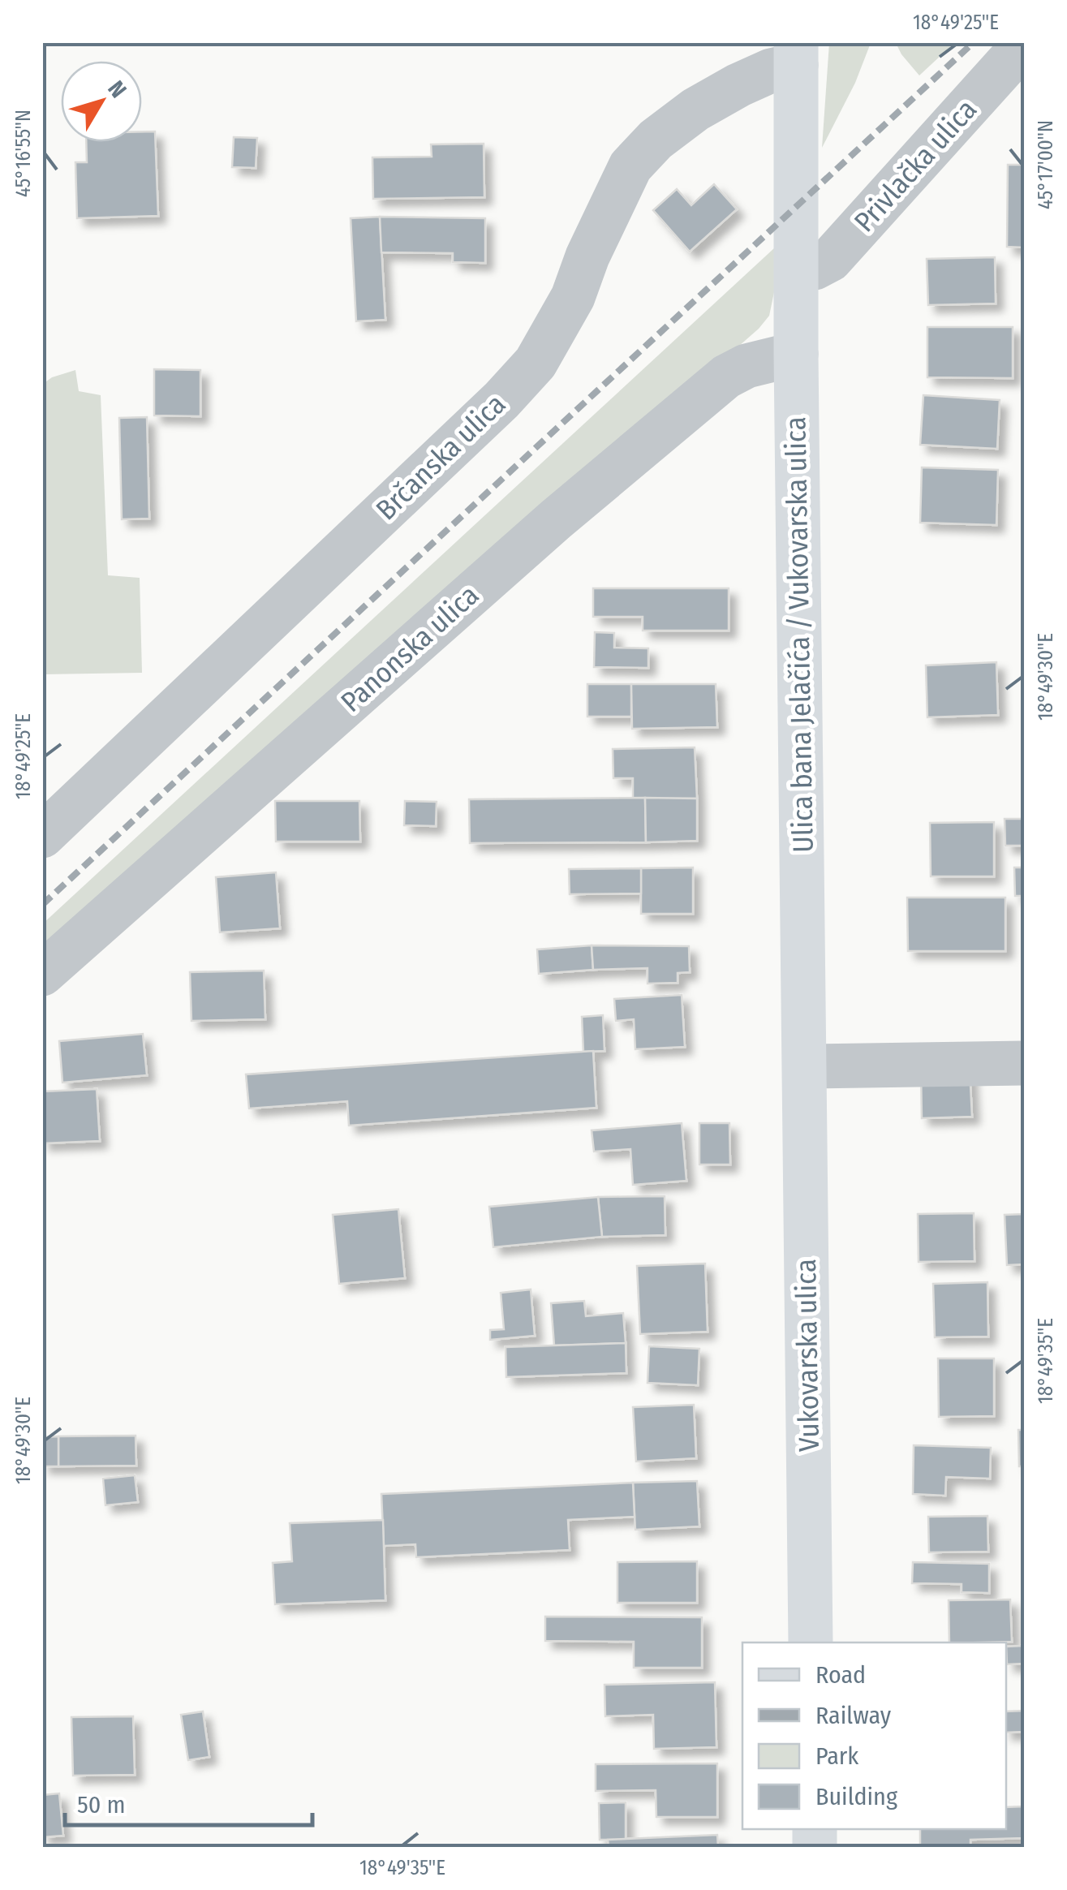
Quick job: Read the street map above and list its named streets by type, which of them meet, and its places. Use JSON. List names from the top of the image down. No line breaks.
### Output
{"streets":{"main road":["Ulica bana Jelačića / Vukovarska ulica","Vukovarska ulica"],"street":["Privlačka ulica","Brčanska ulica","Panonska ulica"]},"crossings":[["Privlačka ulica","Ulica bana Jelačića / Vukovarska ulica"],["Brčanska ulica","Ulica bana Jelačića / Vukovarska ulica"],["Ulica bana Jelačića / Vukovarska ulica","Panonska ulica"],["Ulica bana Jelačića / Vukovarska ulica","Vukovarska ulica"]],"legend":["Road","Railway","Park","Building"],"scale_bar":"50 m","north":"top right","coordinates":["18°49'25\"E","45°16'55\"N","45°17'00\"N","18°49'30\"E","18°49'35\"E"]}
